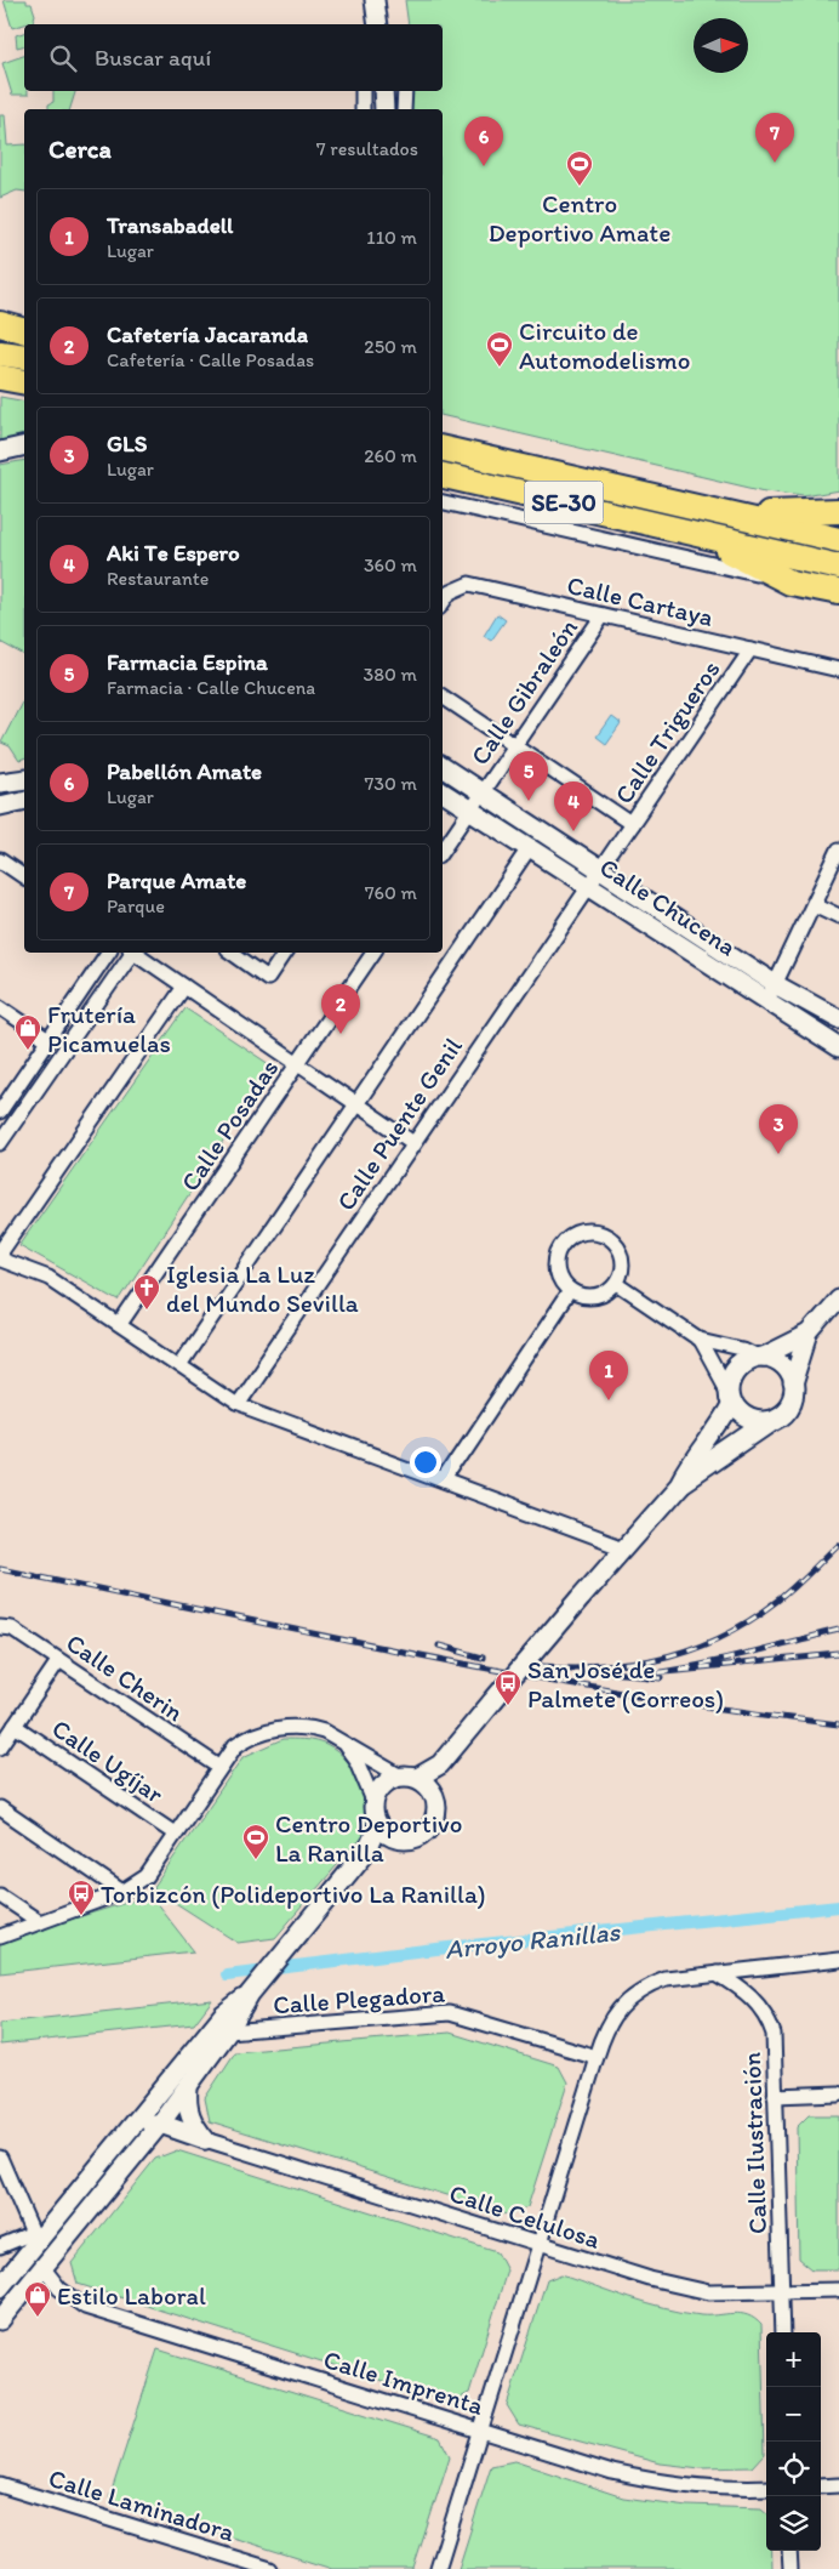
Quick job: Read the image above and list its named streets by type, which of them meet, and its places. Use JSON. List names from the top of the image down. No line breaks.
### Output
{"streets":{"highway":["SE-30"],"street":["Calle Cartaya","Calle Gibraleón","Calle Trigueros","Calle Chucena","Calle Puente Genil","Calle Posadas","Calle Cherin","Calle Ugíjar","Calle Plegadora","Calle Ilustración","Calle Celulosa","Calle Imprenta","Calle Laminadora"]},"crossings":[["Calle Cartaya","Calle Gibraleón"],["Calle Cartaya","Calle Trigueros"],["Calle Gibraleón","Calle Chucena"],["Calle Trigueros","Calle Chucena"],["Calle Trigueros","Calle Puente Genil"],["Calle Chucena","Calle Puente Genil"],["Calle Ilustración","Calle Celulosa"]],"water":["Arroyo Ranillas"],"places":{"sports":["Centro Deportivo Amate","Circuito de Automodelismo","Centro Deportivo La Ranilla"],"shop":["Frutería Picamuelas","Estilo Laboral"],"church":["Iglesia La Luz del Mundo Sevilla"],"bus stop":["San José de Palmete (Correos)","Torbizcón (Polideportivo La Ranilla)"]},"north":"right","page":{"search":"Buscar aquí","heading":["Cerca","7 resultados"],"pins":["7","6","5","4","2","3","1"],"list":[{"mark":"1","name":"Transabadell","note":"Lugar","value":"110 m"},{"mark":"2","name":"Cafetería Jacaranda","note":"Cafetería · Calle Posadas","value":"250 m"},{"mark":"3","name":"GLS","note":"Lugar","value":"260 m"},{"mark":"4","name":"Aki Te Espero","note":"Restaurante","value":"360 m"},{"mark":"5","name":"Farmacia Espina","note":"Farmacia · Calle Chucena","value":"380 m"},{"mark":"6","name":"Pabellón Amate","note":"Lugar","value":"730 m"},{"mark":"7","name":"Parque Amate","note":"Parque","value":"760 m"}],"map_buttons":["+","−"]}}
